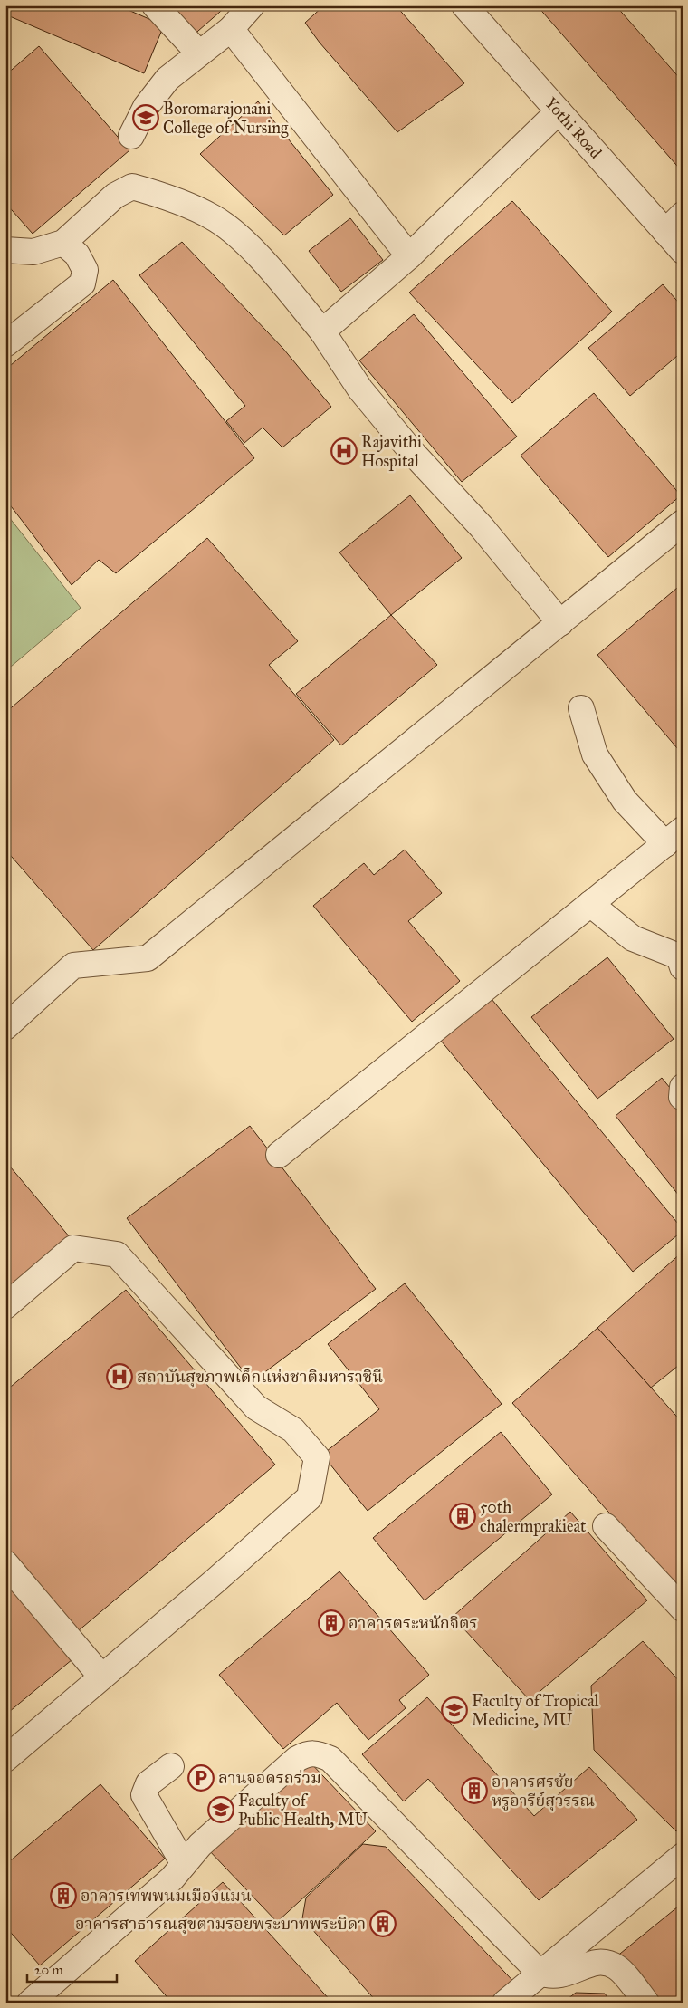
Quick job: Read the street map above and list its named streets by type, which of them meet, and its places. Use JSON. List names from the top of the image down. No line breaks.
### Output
{"streets":{"street":["Yothi Road"]},"places":{"school or university":["Boromarajonani College of Nursing","Faculty of Tropical Medicine, MU","Faculty of Public Health, MU"],"hospital":["Rajavithi Hospital","สถาบันสุขภาพเด็กแห่งชาติมหาราชินี"],"building":["50th chalermprakieat","อาคารตระหนักจิตร","อาคารศรชัย หรูอารีย์สุวรรณ","อาคารเทพพนมเมืองแมน","อาคารสาธารณสุขตามรอยพระบาทพระบิดา"],"parking":["ลานจอดรถร่วม"]},"scale_bar":"20 m"}
